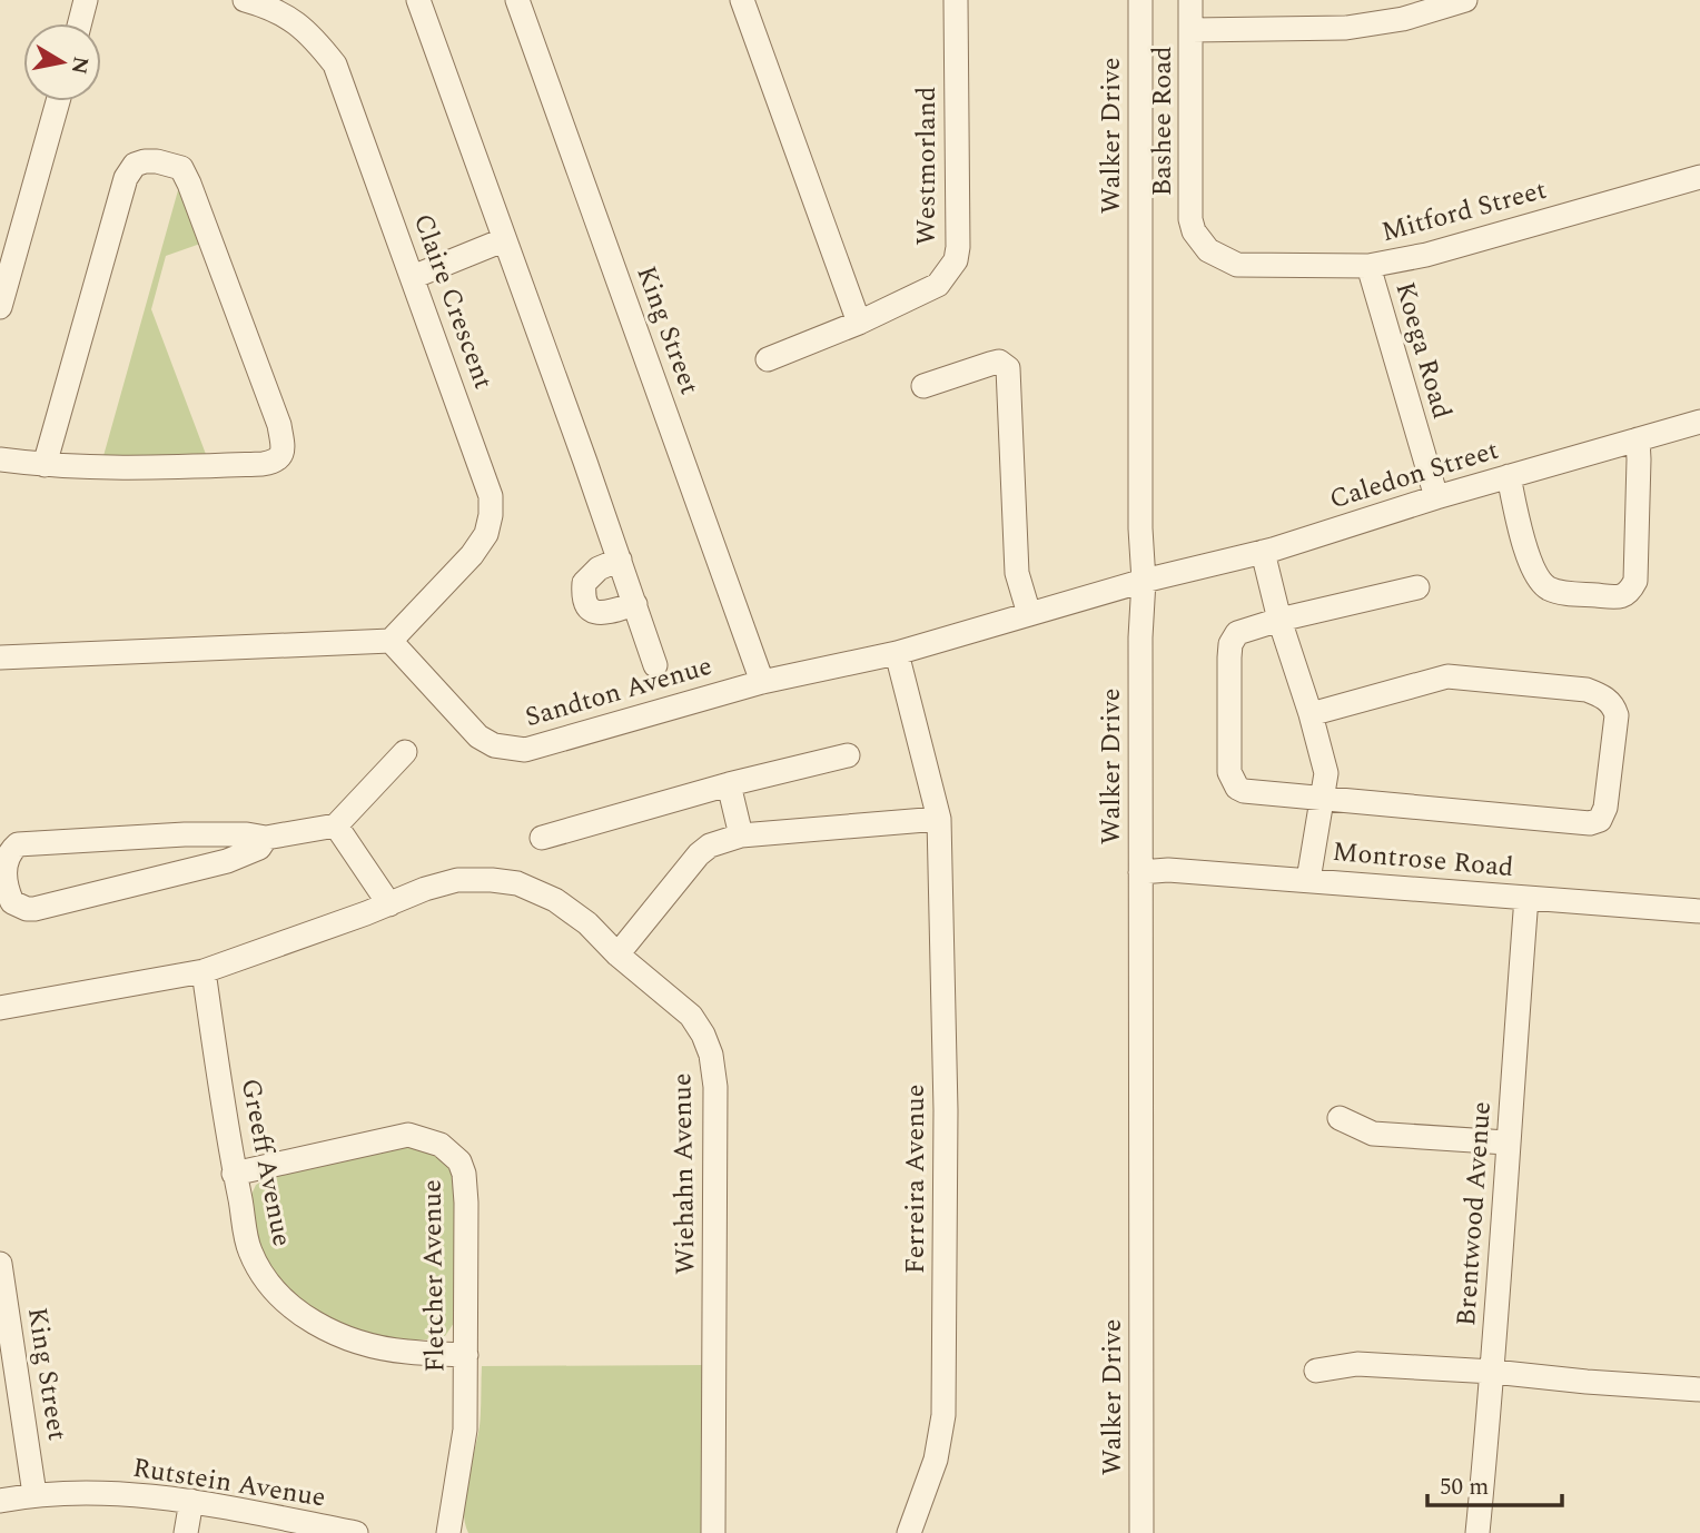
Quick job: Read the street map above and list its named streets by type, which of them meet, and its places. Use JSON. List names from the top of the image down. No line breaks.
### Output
{"streets":{"street":["Bashee Road","Walker Drive","Westmorland","Mitford Street","Claire Crescent","King Street","Koega Road","Caledon Street","Sandton Avenue","Montrose Road","Greeff Avenue","Wiehahn Avenue","Ferreira Avenue","Brentwood Avenue","Fletcher Avenue","Rutstein Avenue"]},"crossings":[["Bashee Road","Mitford Street"],["Walker Drive","Caledon Street"],["Walker Drive","Sandton Avenue"],["Walker Drive","Montrose Road"],["Mitford Street","Koega Road"],["Claire Crescent","Sandton Avenue"],["King Street","Sandton Avenue"],["King Street","Rutstein Avenue"],["Koega Road","Caledon Street"],["Caledon Street","Sandton Avenue"],["Sandton Avenue","Ferreira Avenue"],["Montrose Road","Brentwood Avenue"],["Greeff Avenue","Wiehahn Avenue"],["Greeff Avenue","Fletcher Avenue"]],"scale_bar":"50 m","north":"right"}
